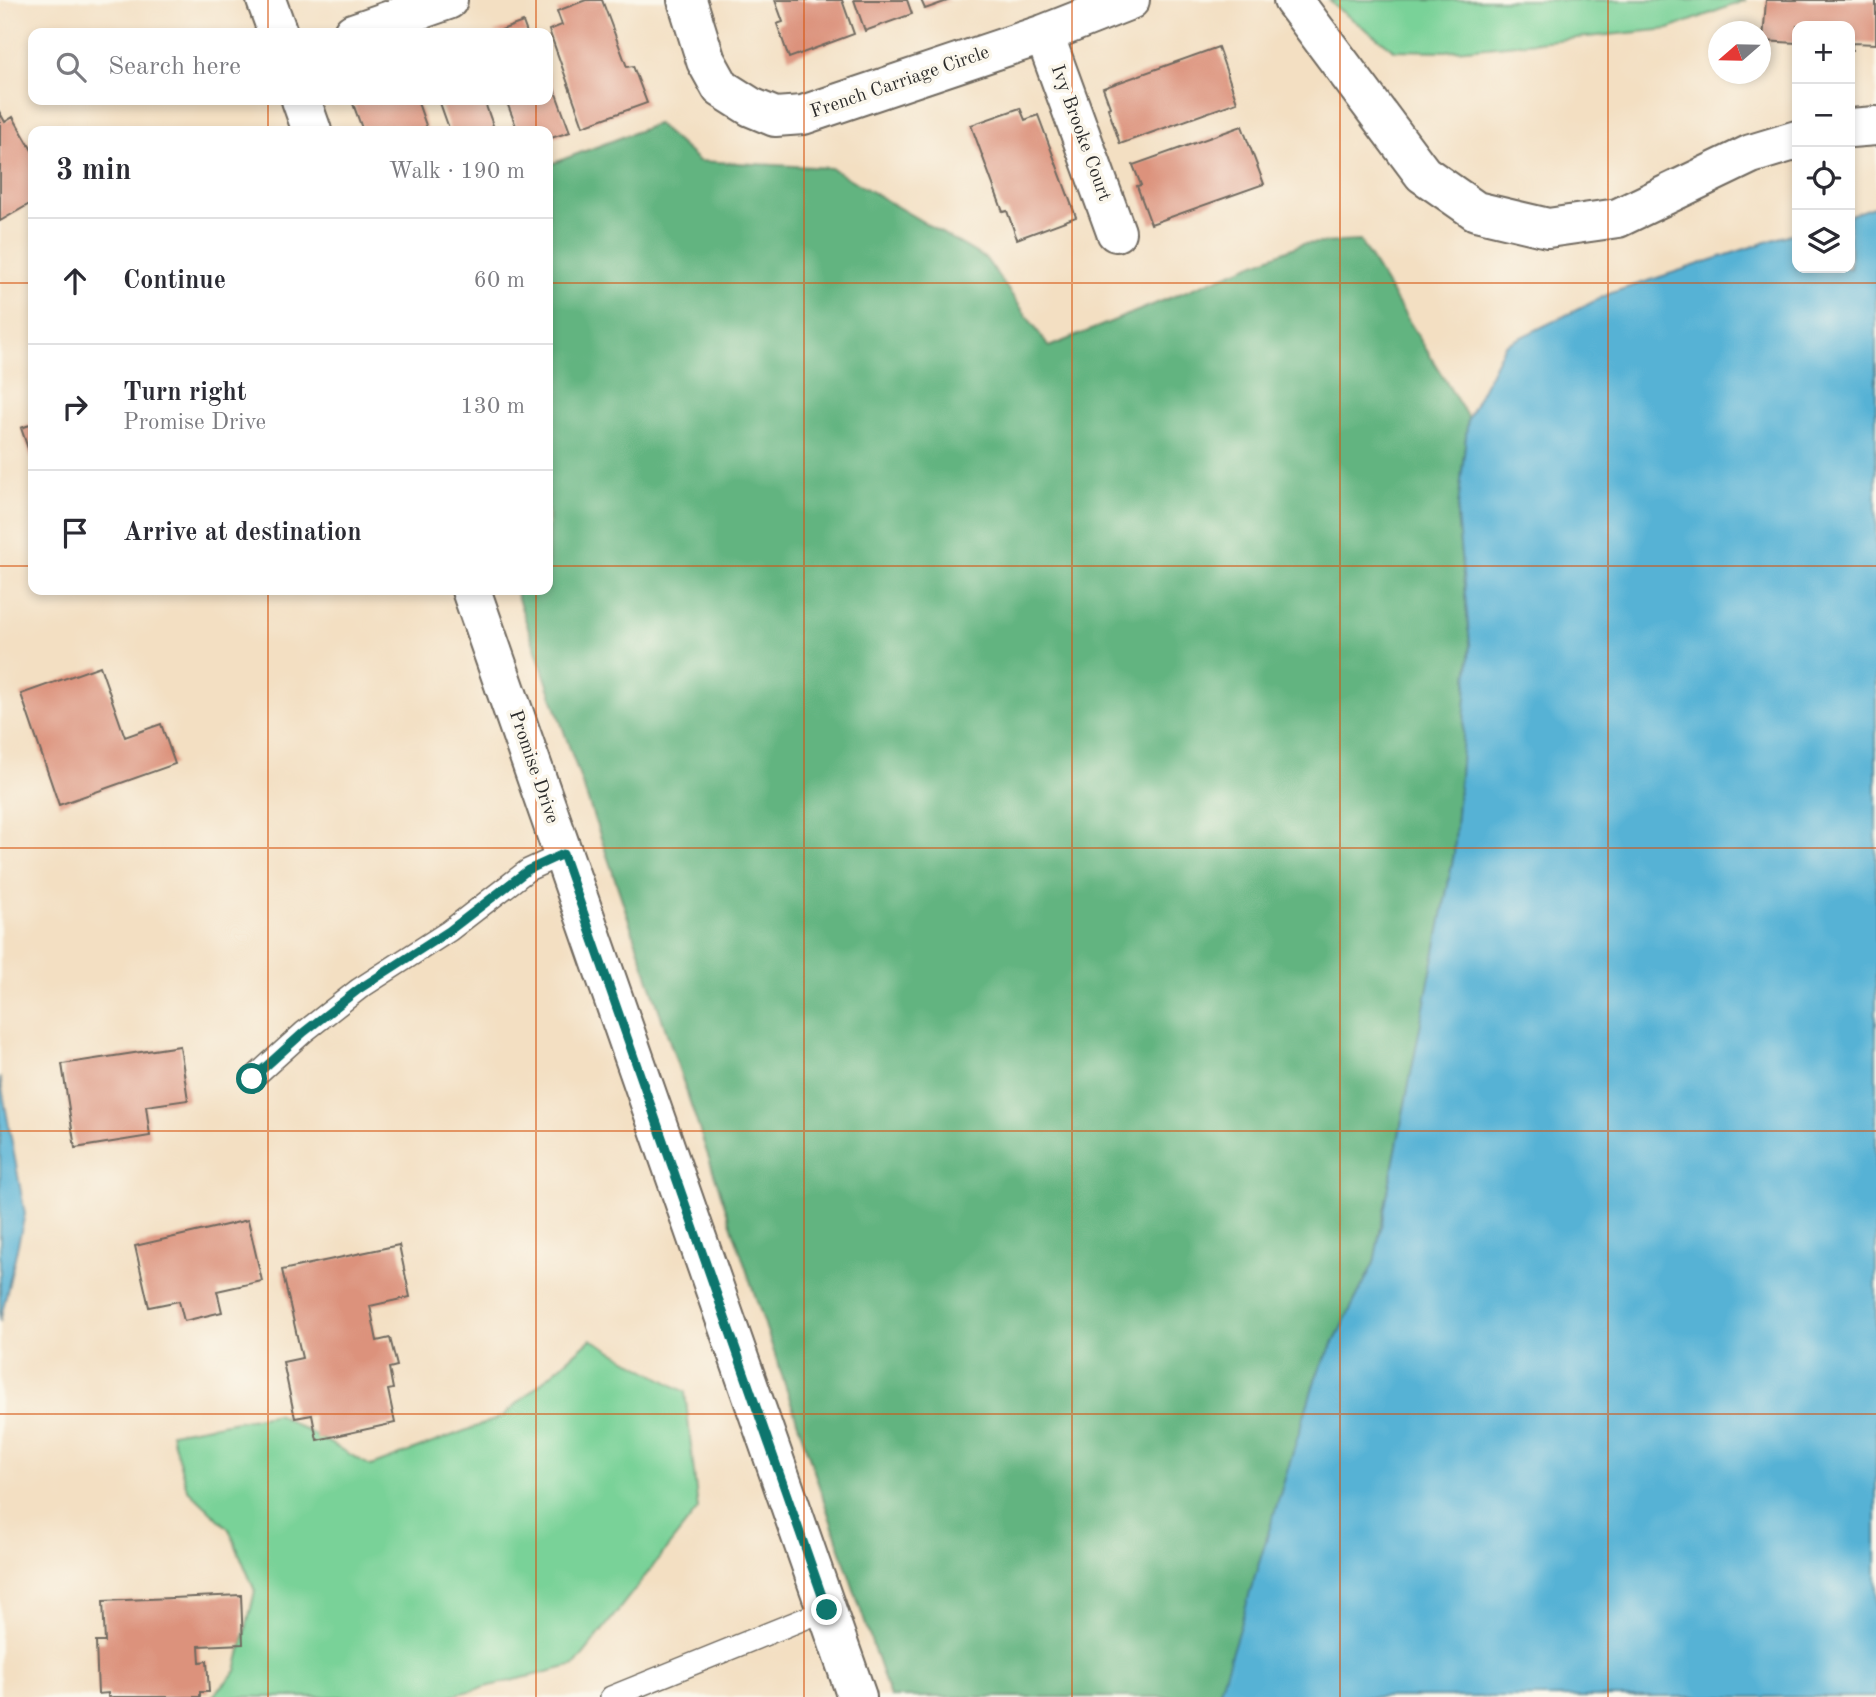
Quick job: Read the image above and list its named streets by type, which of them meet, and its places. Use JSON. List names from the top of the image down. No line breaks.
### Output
{"streets":{"street":["French Carriage Circle","Ivy Brooke Court","Promise Drive"]},"crossings":[["French Carriage Circle","Ivy Brooke Court"]],"north":"left","page":{"map_buttons":["+","−"],"search":"Search here","heading":["3 min","Walk · 190 m"],"list":[["Continue","60 m"],["Turn right","Promise Drive","130 m"],"Arrive at destination"]}}
